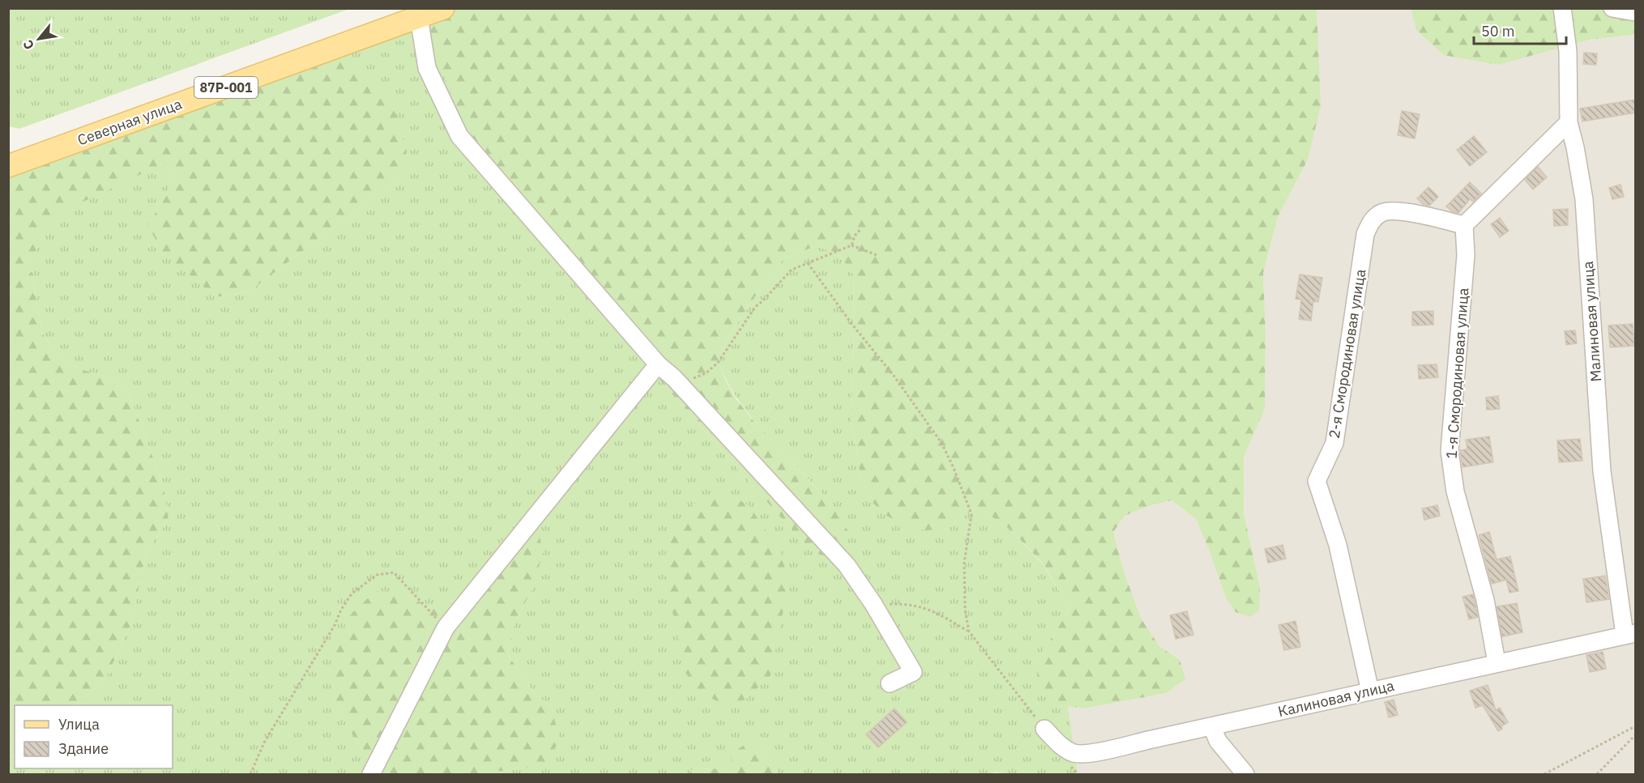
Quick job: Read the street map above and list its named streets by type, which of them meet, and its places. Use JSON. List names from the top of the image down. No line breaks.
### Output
{"streets":{"main road":["87Р-001","Северная улица"],"street":["Малиновая улица","2-я Смородиновая улица","1-я Смородиновая улица","Калиновая улица"]},"crossings":[["Малиновая улица","Калиновая улица"],["2-я Смородиновая улица","1-я Смородиновая улица"],["2-я Смородиновая улица","Калиновая улица"],["1-я Смородиновая улица","Калиновая улица"]],"legend":["Улица","Здание"],"scale_bar":"50 m","north":"bottom left"}
